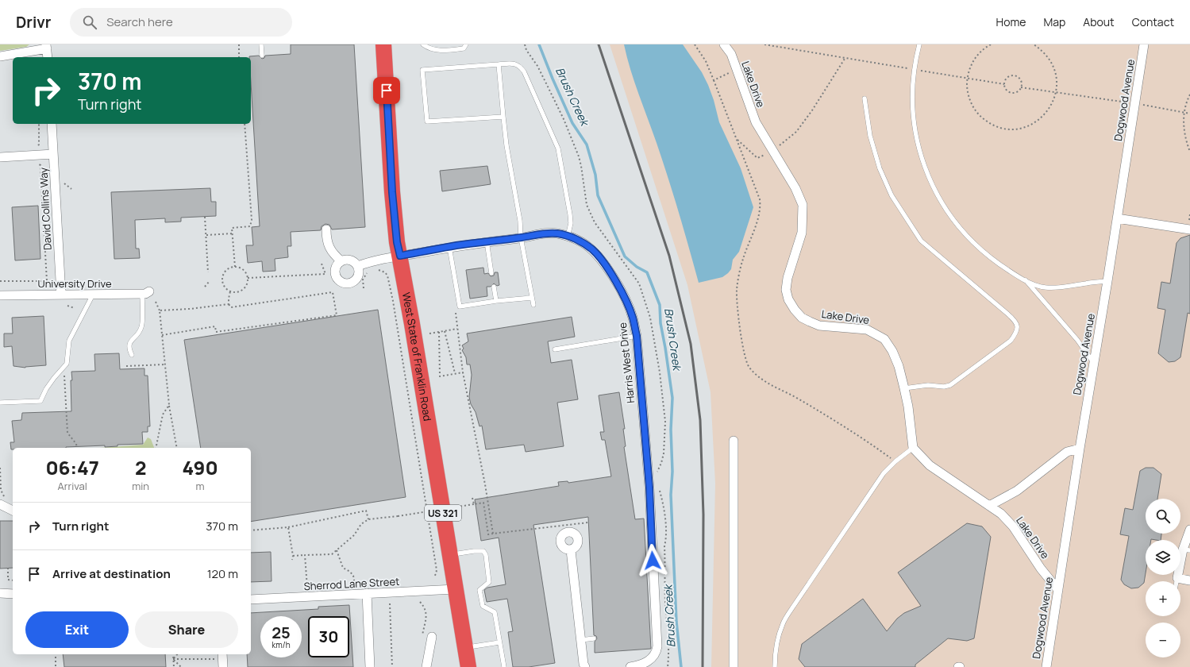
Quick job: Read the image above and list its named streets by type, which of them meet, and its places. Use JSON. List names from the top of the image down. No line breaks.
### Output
{"streets":{"highway":["West State of Franklin Road","US 321"],"street":["Lake Drive","Dogwood Avenue","David Collins Way","University Drive","Harris West Drive","Sherrod Lane Street"]},"crossings":[["Lake Drive","Dogwood Avenue"],["David Collins Way","University Drive"],["West State of Franklin Road","Harris West Drive"],["West State of Franklin Road","Sherrod Lane Street"]],"water":["Brush Creek"],"page":{"header":"Drivr","search":"Search here","nav":["Home","Map","About","Contact"],"turn":["370 m","Turn right"],"eta":["06:47","Arrival","2","min","490","m"],"map_buttons":["+","−"],"list":[{"name":"Turn right","value":"370 m"},{"name":"Arrive at destination","value":"120 m"}],"buttons":["Exit","Share"],"speed":"25 km/h","limit":"30"}}
